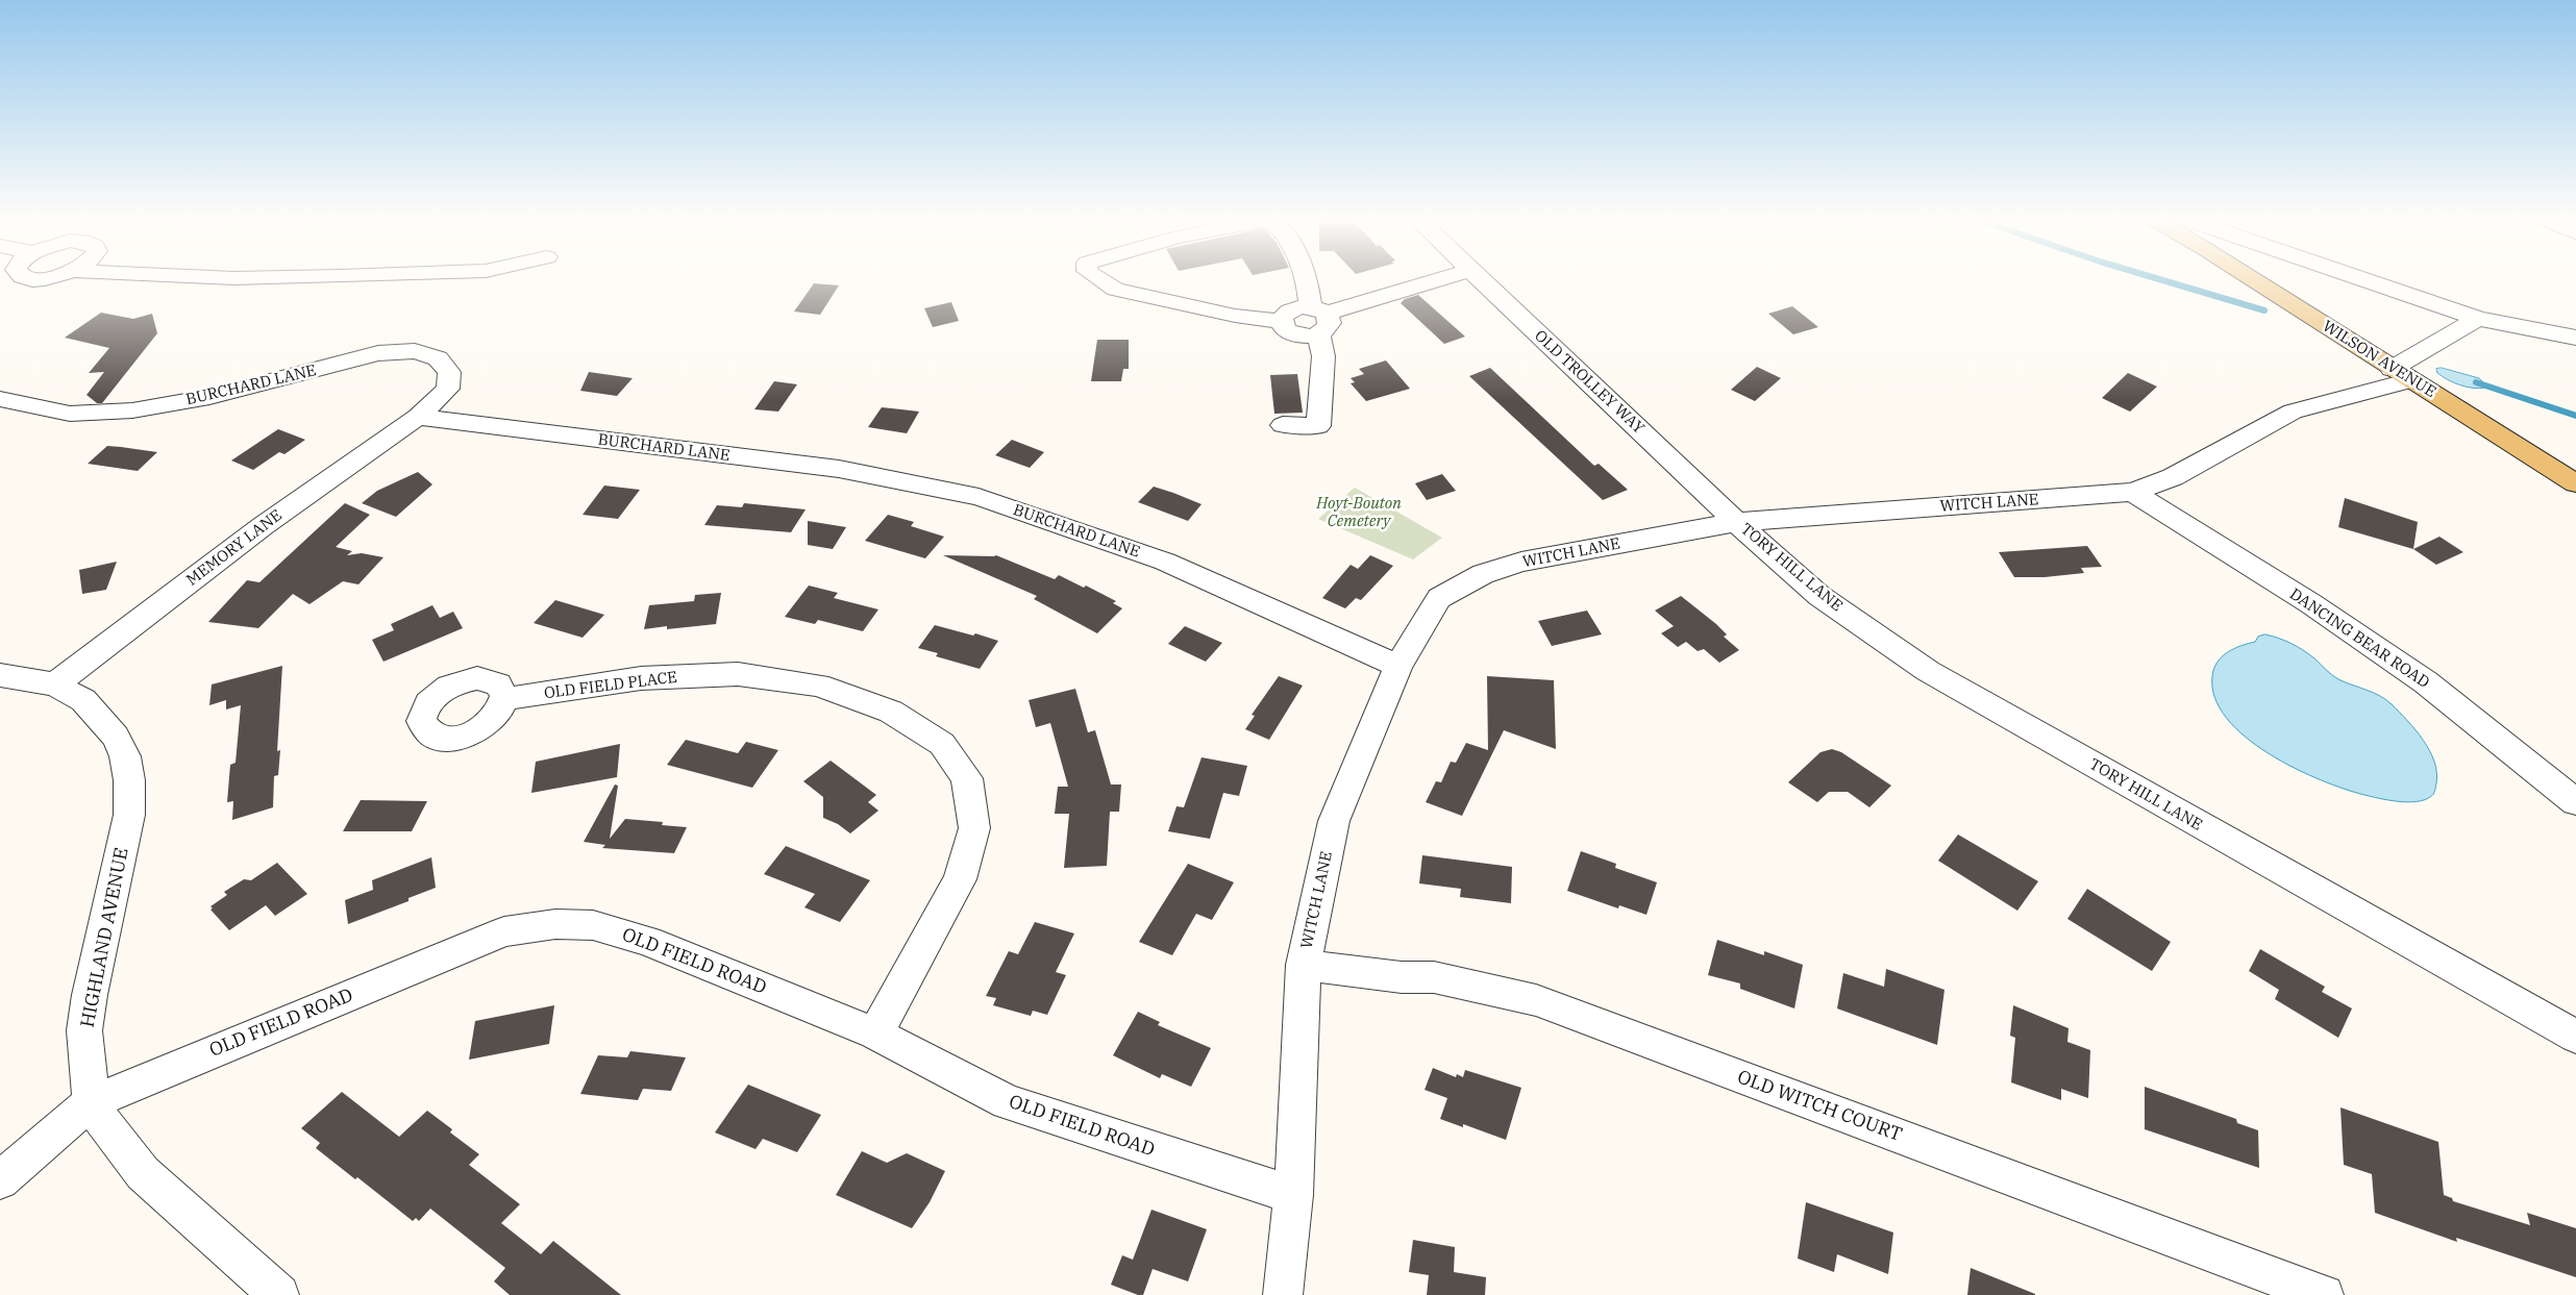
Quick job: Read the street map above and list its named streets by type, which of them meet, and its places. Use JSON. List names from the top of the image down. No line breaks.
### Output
{"streets":{"main road":["WILSON AVENUE"],"street":["OLD TROLLEY WAY","BURCHARD LANE","WITCH LANE","MEMORY LANE","TORY HILL LANE","DANCING BEAR ROAD","OLD FIELD PLACE","HIGHLAND AVENUE","OLD FIELD ROAD","OLD WITCH COURT"]},"crossings":[["WILSON AVENUE","WITCH LANE"],["OLD TROLLEY WAY","WITCH LANE"],["OLD TROLLEY WAY","TORY HILL LANE"],["BURCHARD LANE","WITCH LANE"],["BURCHARD LANE","MEMORY LANE"],["WITCH LANE","TORY HILL LANE"],["WITCH LANE","DANCING BEAR ROAD"],["WITCH LANE","OLD FIELD ROAD"],["WITCH LANE","OLD WITCH COURT"],["MEMORY LANE","HIGHLAND AVENUE"],["OLD FIELD PLACE","OLD FIELD ROAD"],["HIGHLAND AVENUE","OLD FIELD ROAD"]],"parks":["Hoyt-Bouton Cemetery"]}
